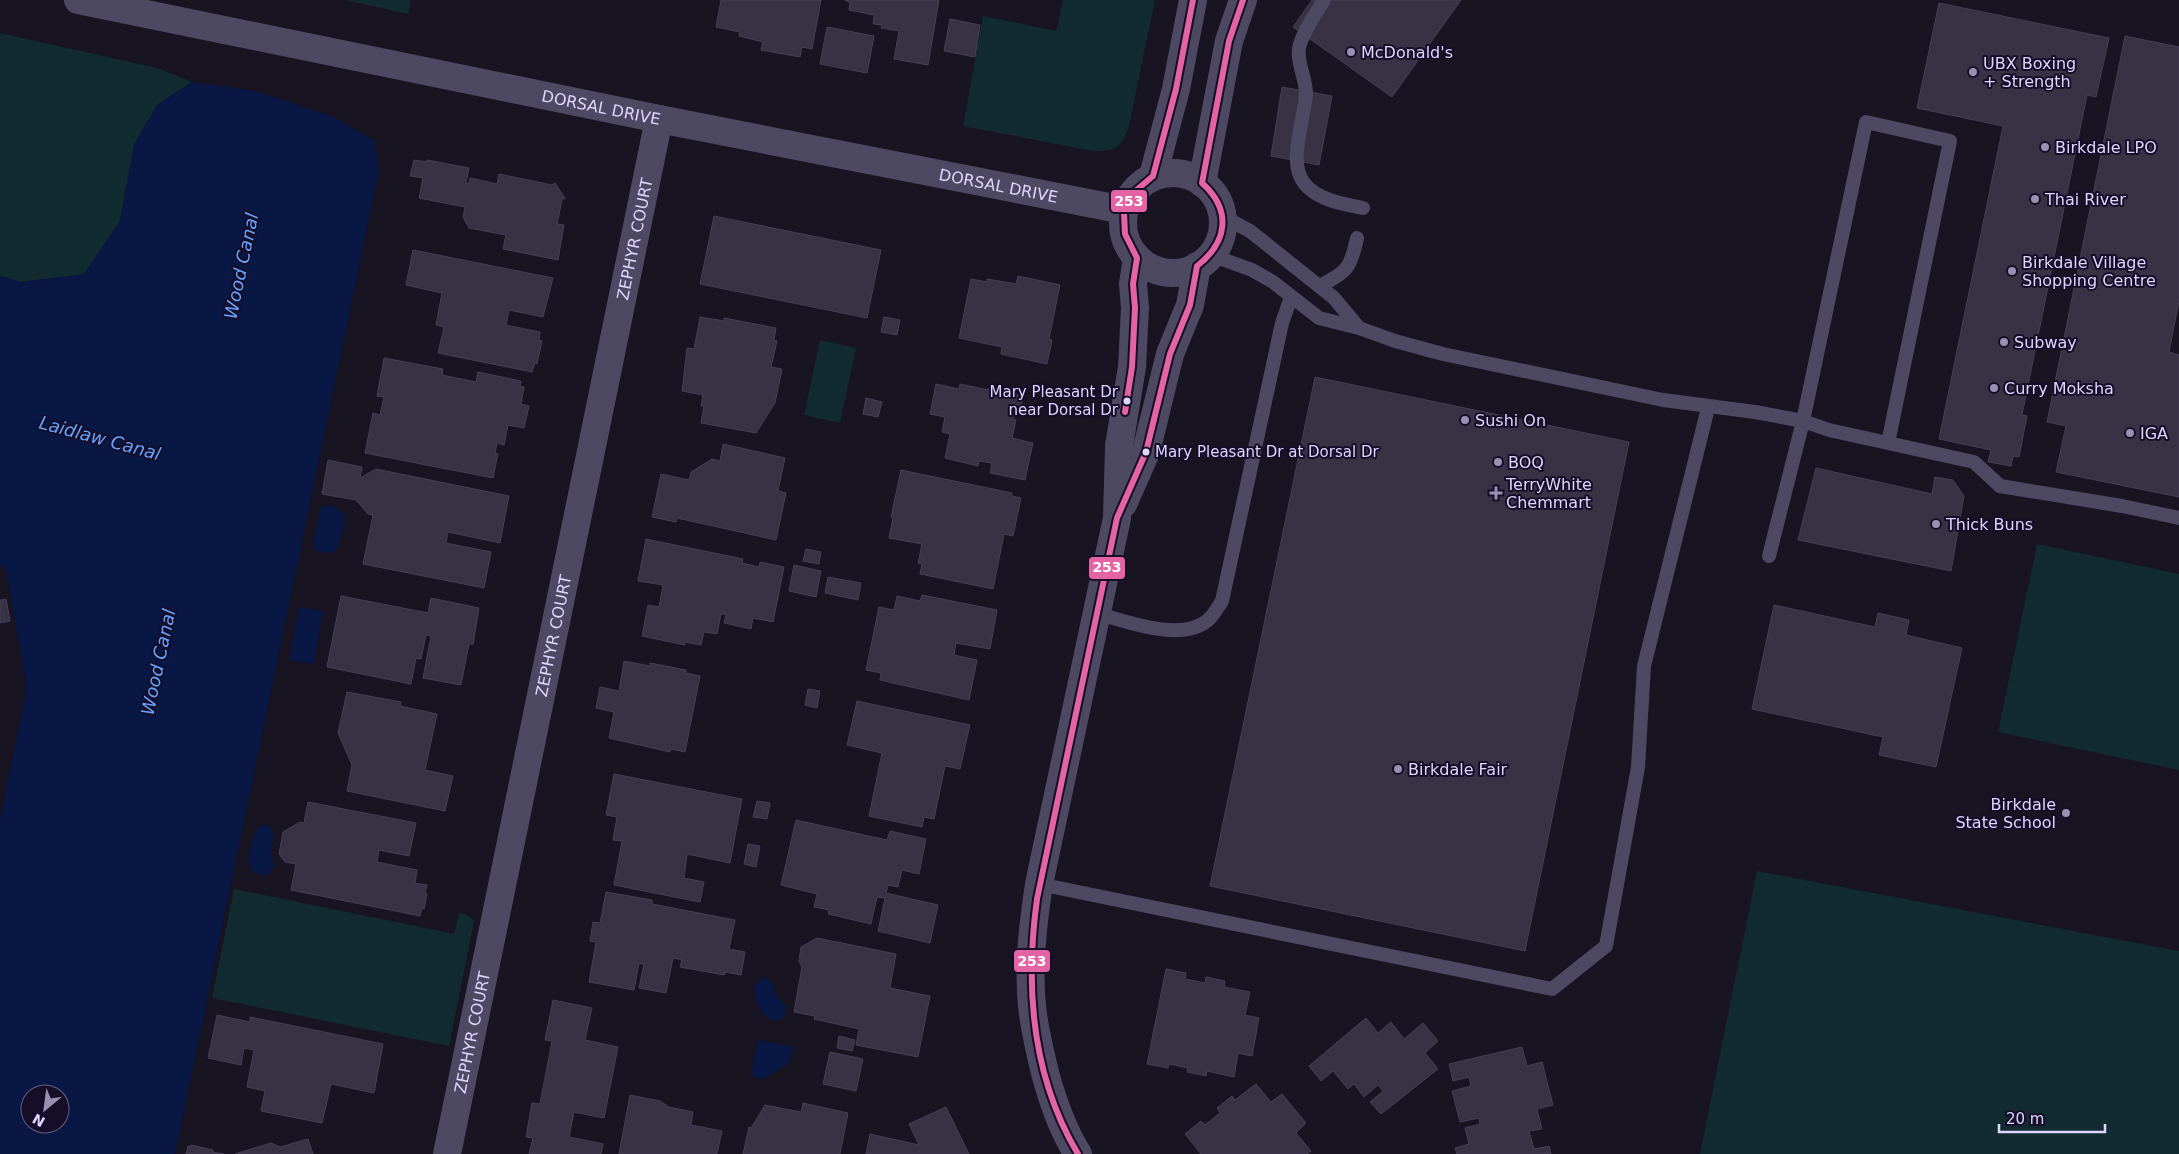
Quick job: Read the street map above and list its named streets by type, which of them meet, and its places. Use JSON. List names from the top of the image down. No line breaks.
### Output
{"streets":{"street":["DORSAL DRIVE","ZEPHYR COURT"]},"crossings":[["DORSAL DRIVE","ZEPHYR COURT"]],"water":["Wood Canal","Laidlaw Canal"],"places":{"other":["McDonald's","UBX Boxing + Strength","Birkdale LPO","Thai River","Birkdale Village Shopping Centre","Subway","Curry Moksha","Mary Pleasant Dr near Dorsal Dr","Sushi On","IGA","Mary Pleasant Dr at Dorsal Dr","BOQ","Thick Buns","Birkdale Fair","Birkdale State School"],"health":["TerryWhite Chemmart"]},"lines":["transit line 253"],"scale_bar":"20 m","north":"bottom left"}
